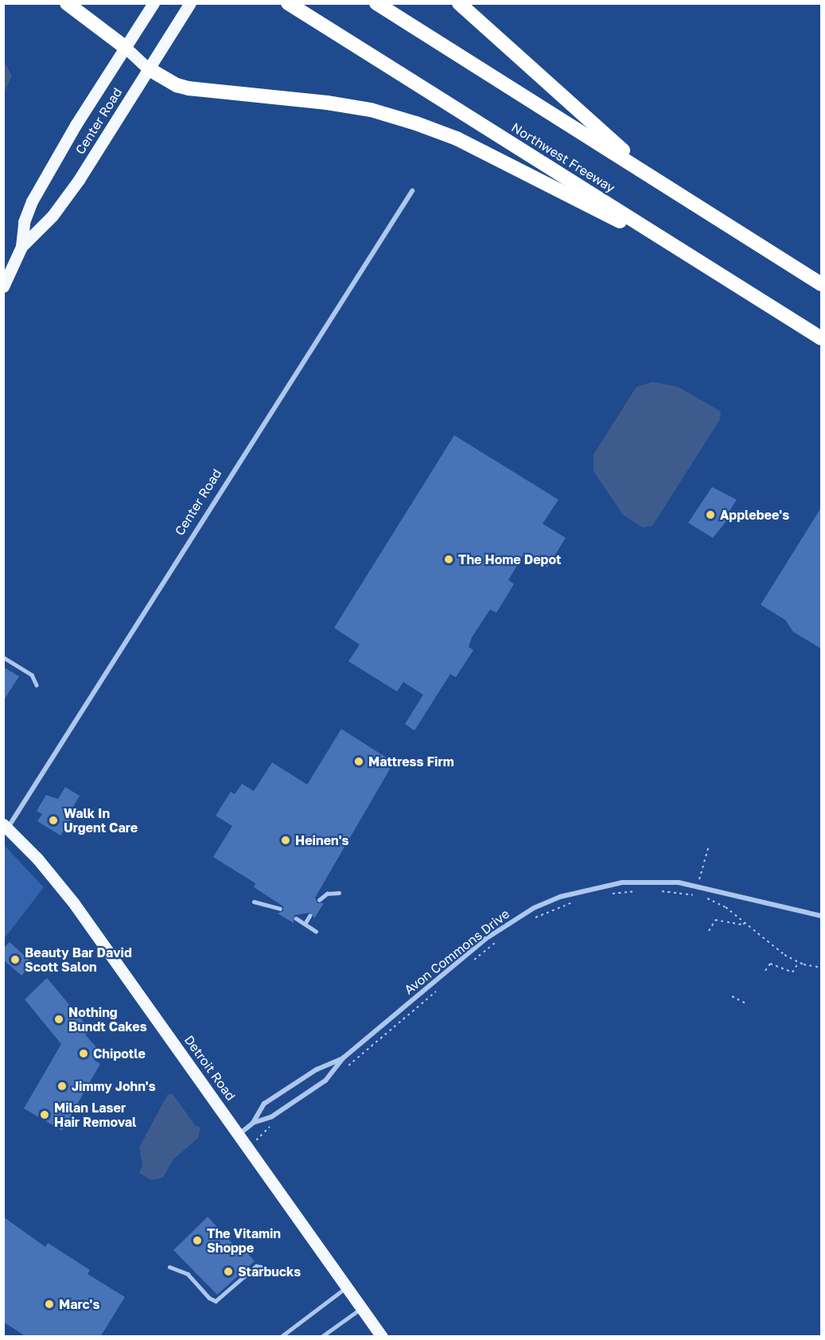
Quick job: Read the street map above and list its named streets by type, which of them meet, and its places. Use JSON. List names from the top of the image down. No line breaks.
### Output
{"streets":{"highway":["Northwest Freeway"],"main road":["Center Road","Detroit Road"],"street":["Avon Commons Drive"]},"crossings":[["Center Road","Detroit Road"],["Avon Commons Drive","Detroit Road"]],"places":["Applebee's","The Home Depot","Mattress Firm","Walk In Urgent Care","Heinen's","Beauty Bar David Scott Salon","Nothing Bundt Cakes","Chipotle","Jimmy John's","Milan Laser Hair Removal","The Vitamin Shoppe","Starbucks","Marc's"]}
